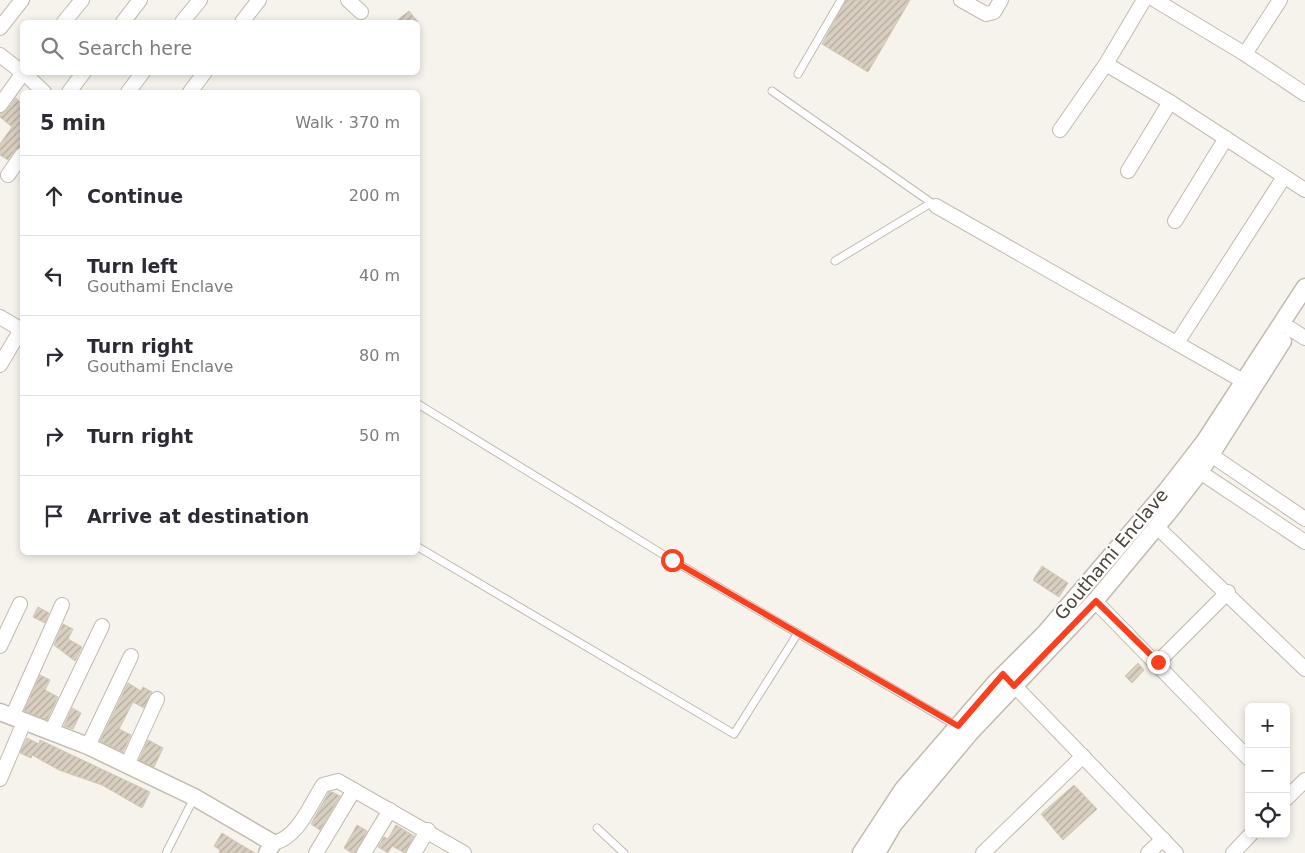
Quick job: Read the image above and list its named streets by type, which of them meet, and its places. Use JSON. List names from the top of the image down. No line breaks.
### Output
{"streets":{"street":["Gouthami Enclave"]},"page":{"search":"Search here","heading":["5 min","Walk · 370 m"],"list":[["Continue","200 m"],["Turn left","Gouthami Enclave","40 m"],["Turn right","Gouthami Enclave","80 m"],["Turn right","50 m"],"Arrive at destination"],"map_buttons":["+","−"]}}
